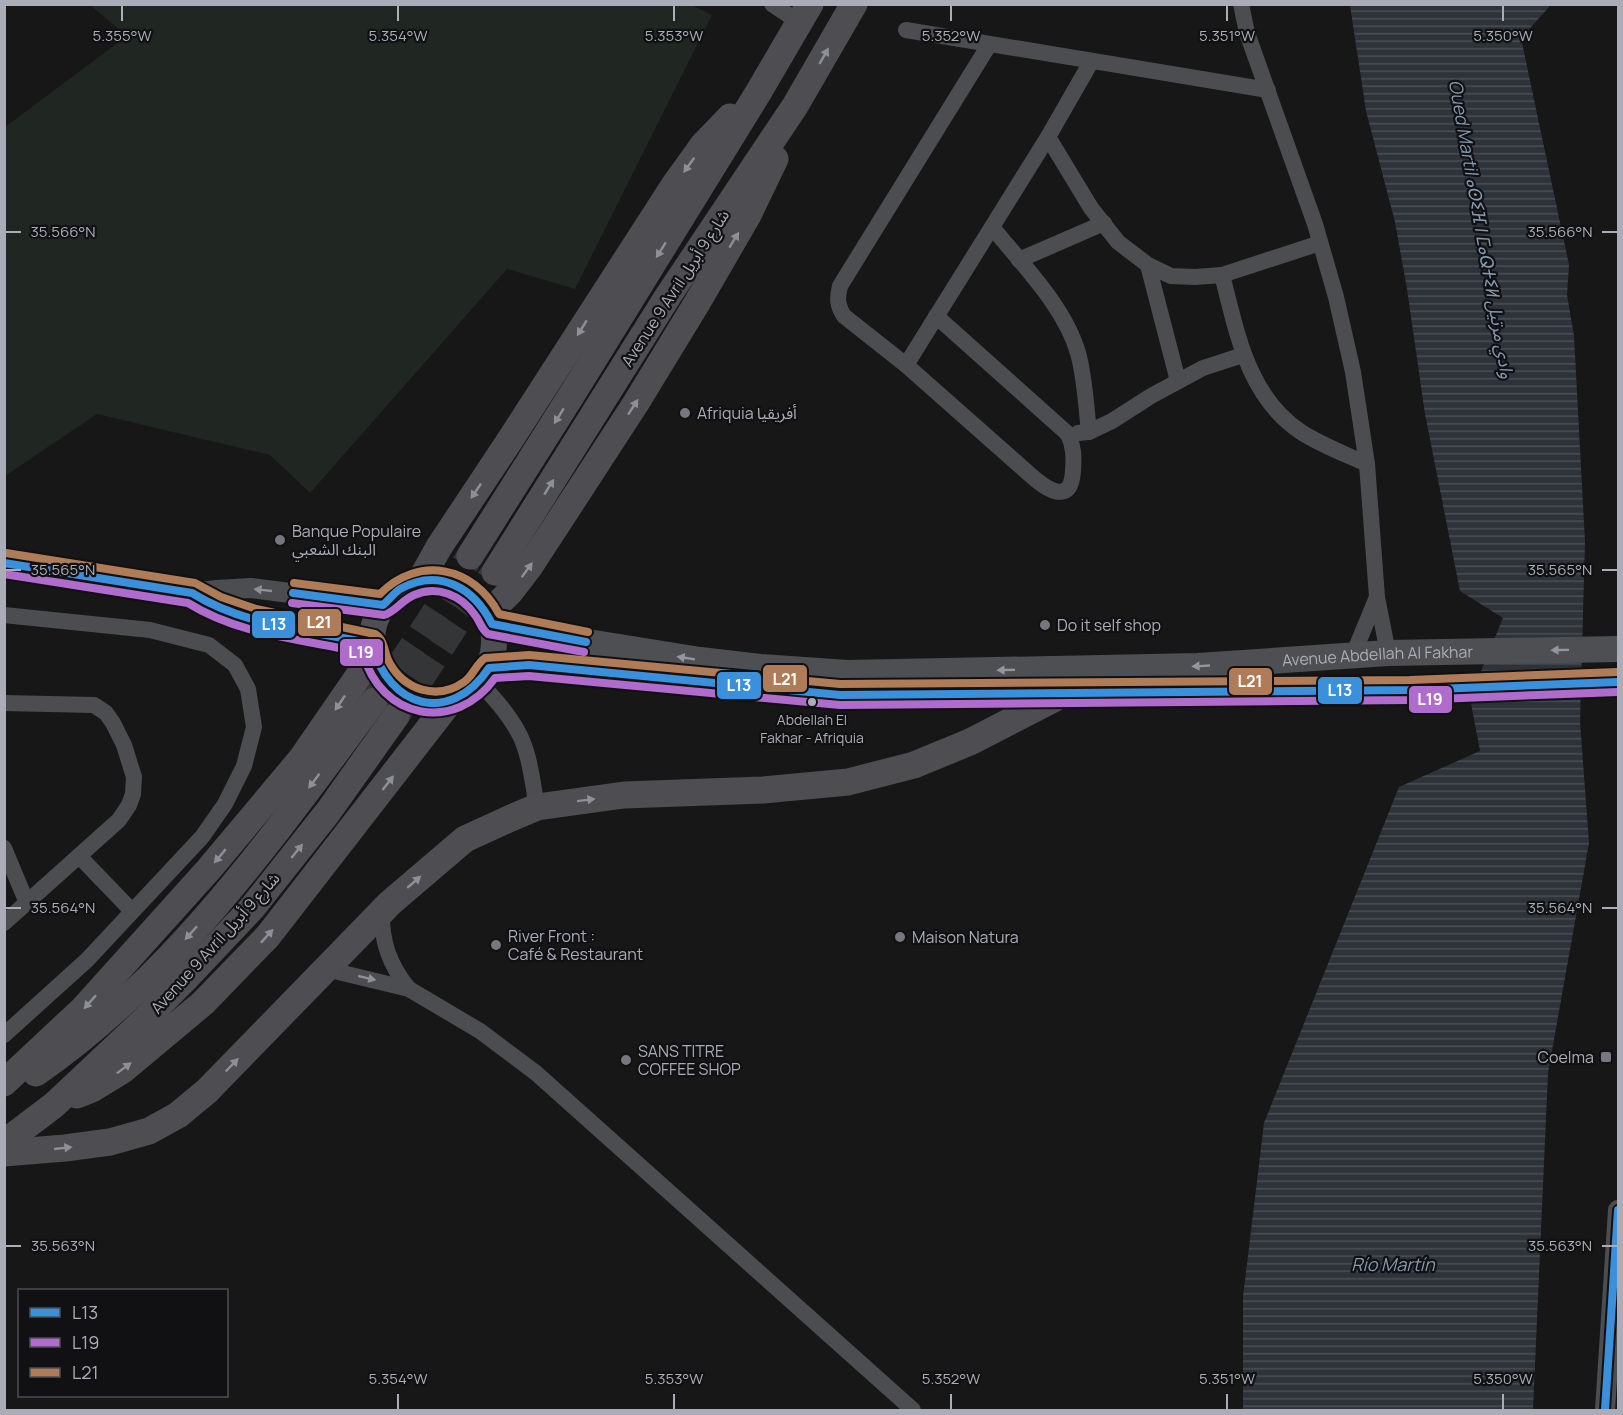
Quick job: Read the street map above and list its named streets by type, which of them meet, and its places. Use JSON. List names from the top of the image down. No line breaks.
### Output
{"streets":{"highway":["Avenue 9 Avril شارع 9 أبريل"],"main road":["Avenue Abdellah Al Fakhar"]},"water":["Oued Martil ⴰⵙⵉⴼ ⵏ ⵎⴰⵕⵜⵉⵍ وادي مرتيل","Río Martín"],"places":{"other":["Afriquia أفريقيا","Banque Populaire البنك الشعبي","Do it self shop","Abdellah El Fakhar - Afriquia","Maison Natura","River Front : Café & Restaurant","SANS TITRE COFFEE SHOP"],"transit":["Coelma"]},"lines":["transit line L21","transit line L13","transit line L19"],"legend":["L13","L19","L21"],"coordinates":["5.355°W","5.354°W","5.353°W","5.352°W","5.351°W","5.350°W","35.566°N","35.565°N","35.564°N","35.563°N"]}
